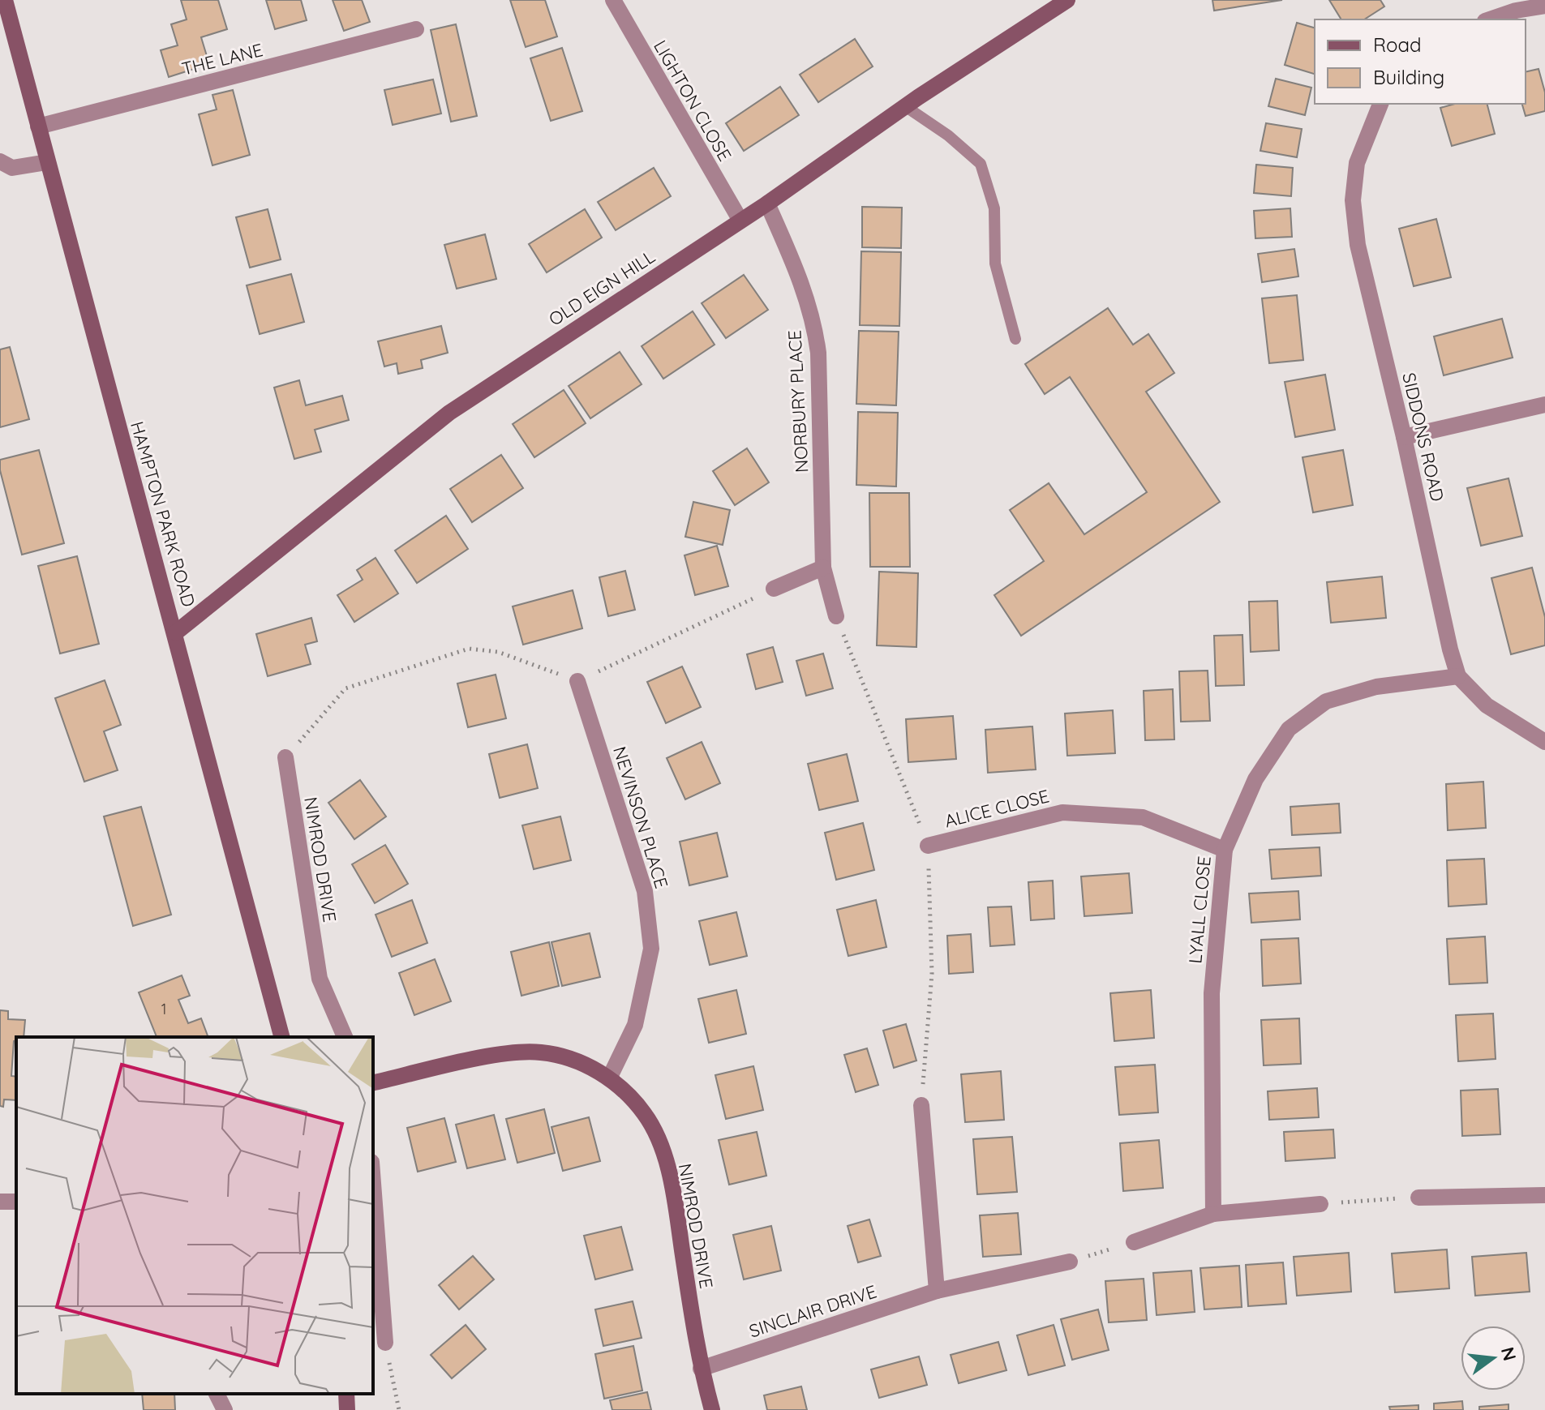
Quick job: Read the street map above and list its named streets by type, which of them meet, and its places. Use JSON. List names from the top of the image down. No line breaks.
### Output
{"streets":{"street":["THE LANE","LIGHTON CLOSE","OLD EIGN HILL","NORBURY PLACE","SIDDONS ROAD","HAMPTON PARK ROAD","ALICE CLOSE","NEVINSON PLACE","NIMROD DRIVE","LYALL CLOSE","SINCLAIR DRIVE"]},"crossings":[["THE LANE","HAMPTON PARK ROAD"],["LIGHTON CLOSE","OLD EIGN HILL"],["OLD EIGN HILL","NORBURY PLACE"],["OLD EIGN HILL","HAMPTON PARK ROAD"],["SIDDONS ROAD","LYALL CLOSE"],["ALICE CLOSE","LYALL CLOSE"],["NEVINSON PLACE","NIMROD DRIVE"],["NIMROD DRIVE","SINCLAIR DRIVE"]],"house_numbers":["1"],"legend":["Road","Building"],"north":"right"}
